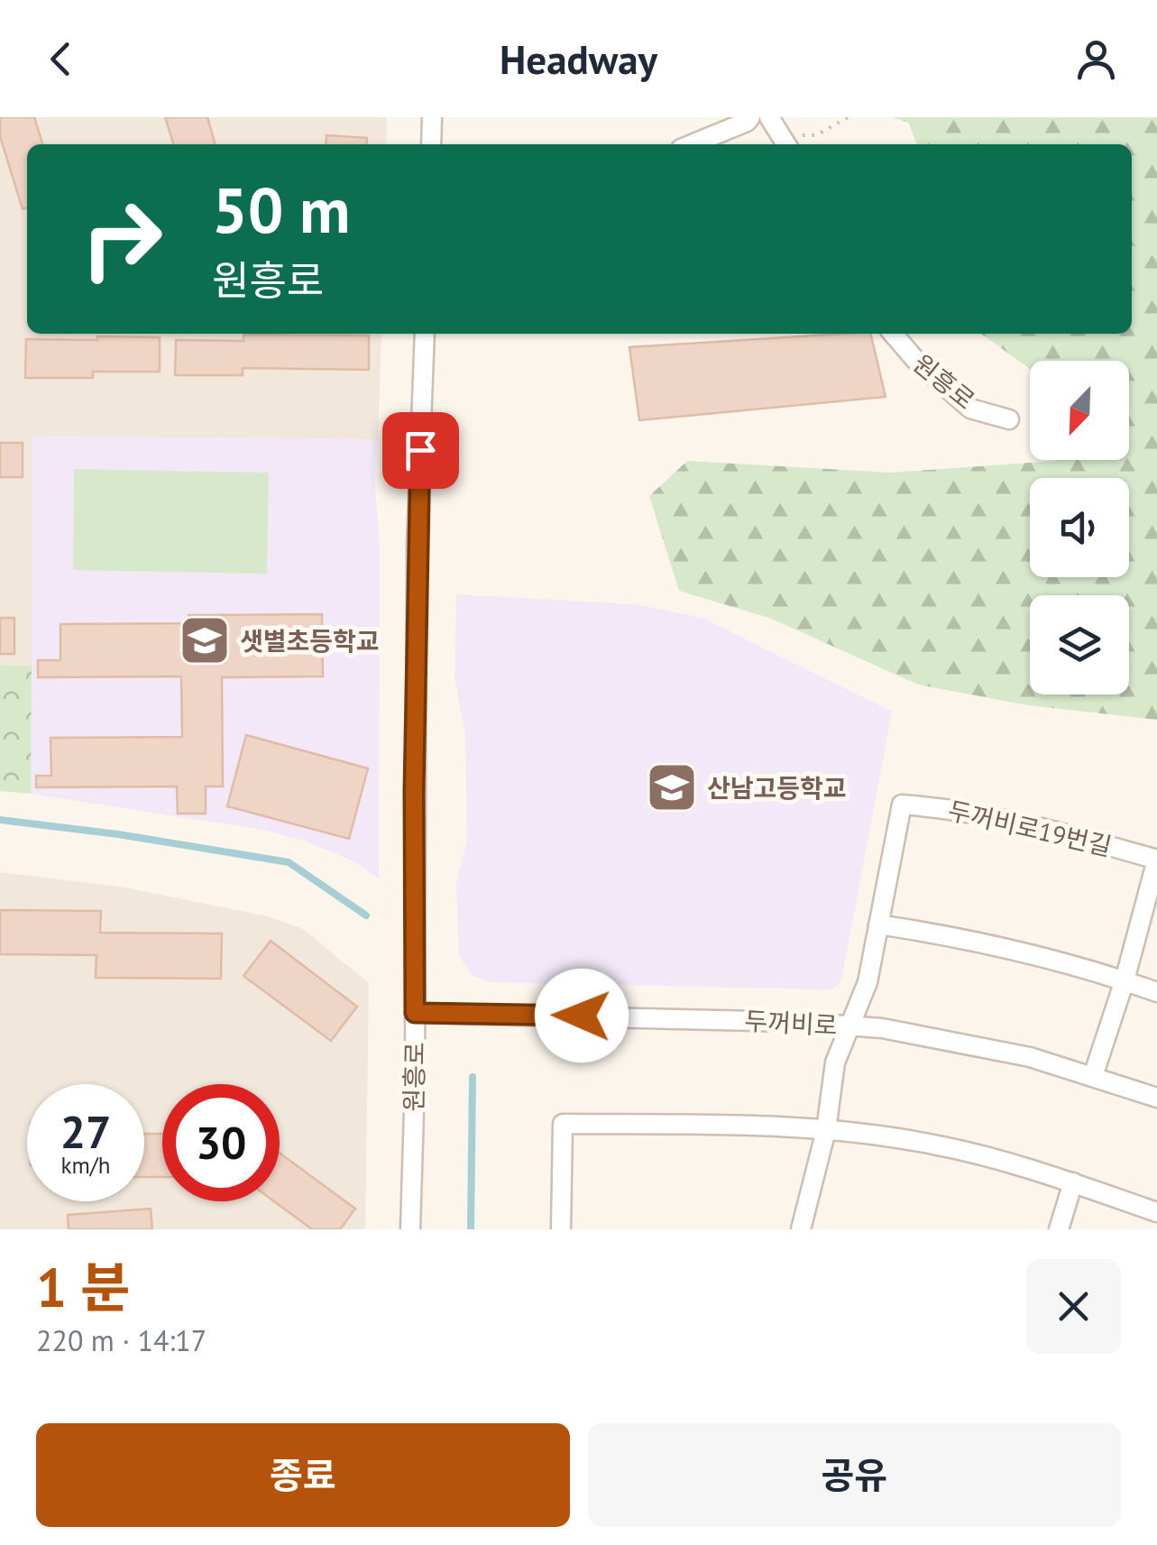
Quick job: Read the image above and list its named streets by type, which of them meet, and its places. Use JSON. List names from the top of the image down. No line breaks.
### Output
{"streets":{"street":["원흥로","두꺼비로19번길","두꺼비로"]},"crossings":[["원흥로","두꺼비로"],["두꺼비로19번길","두꺼비로"]],"places":{"school or university":["샛별초등학교","산남고등학교"]},"north":"bottom left","page":{"header":"Headway","turn":["50 m","원흥로"],"speed":"27 km/h","limit":"30","heading":["1 분","220 m · 14:17"],"buttons":["종료","공유"]}}
